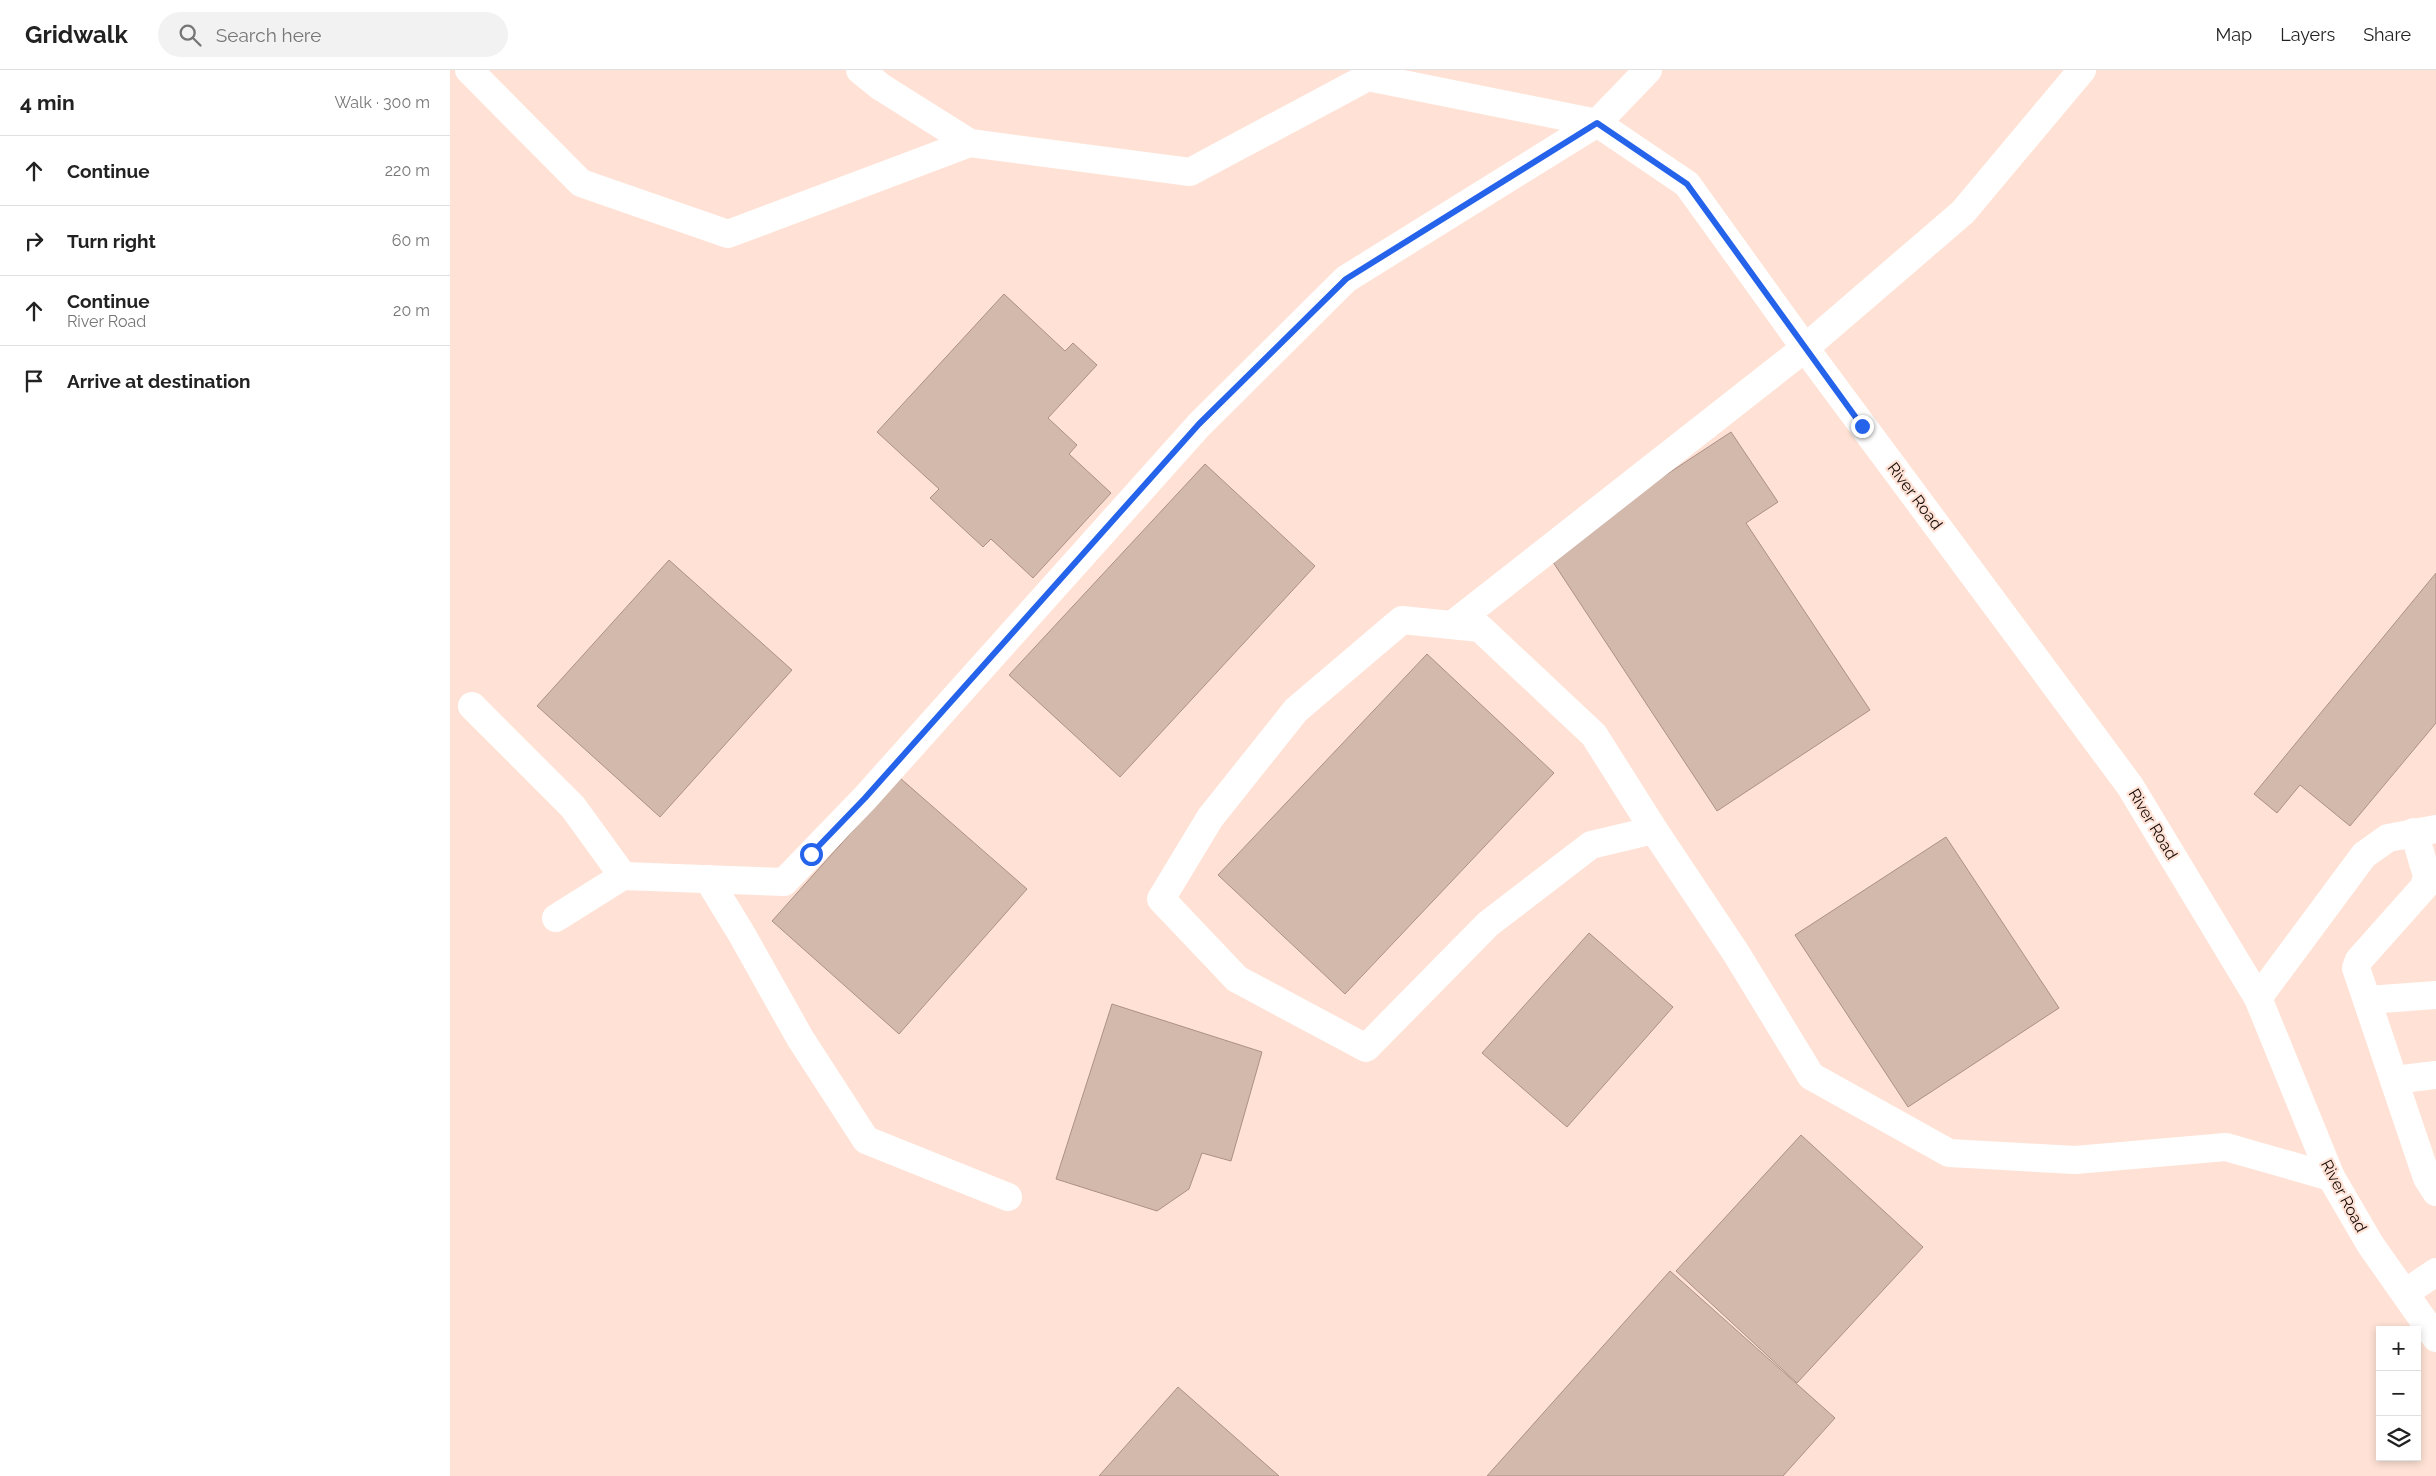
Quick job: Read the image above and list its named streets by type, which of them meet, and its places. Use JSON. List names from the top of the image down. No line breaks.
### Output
{"streets":{"street":["River Road"]},"page":{"header":"Gridwalk","search":"Search here","nav":["Map","Layers","Share"],"heading":["4 min","Walk · 300 m"],"list":[["Continue","220 m"],["Turn right","60 m"],["Continue","River Road","20 m"],"Arrive at destination"],"map_buttons":["+","−"]}}
